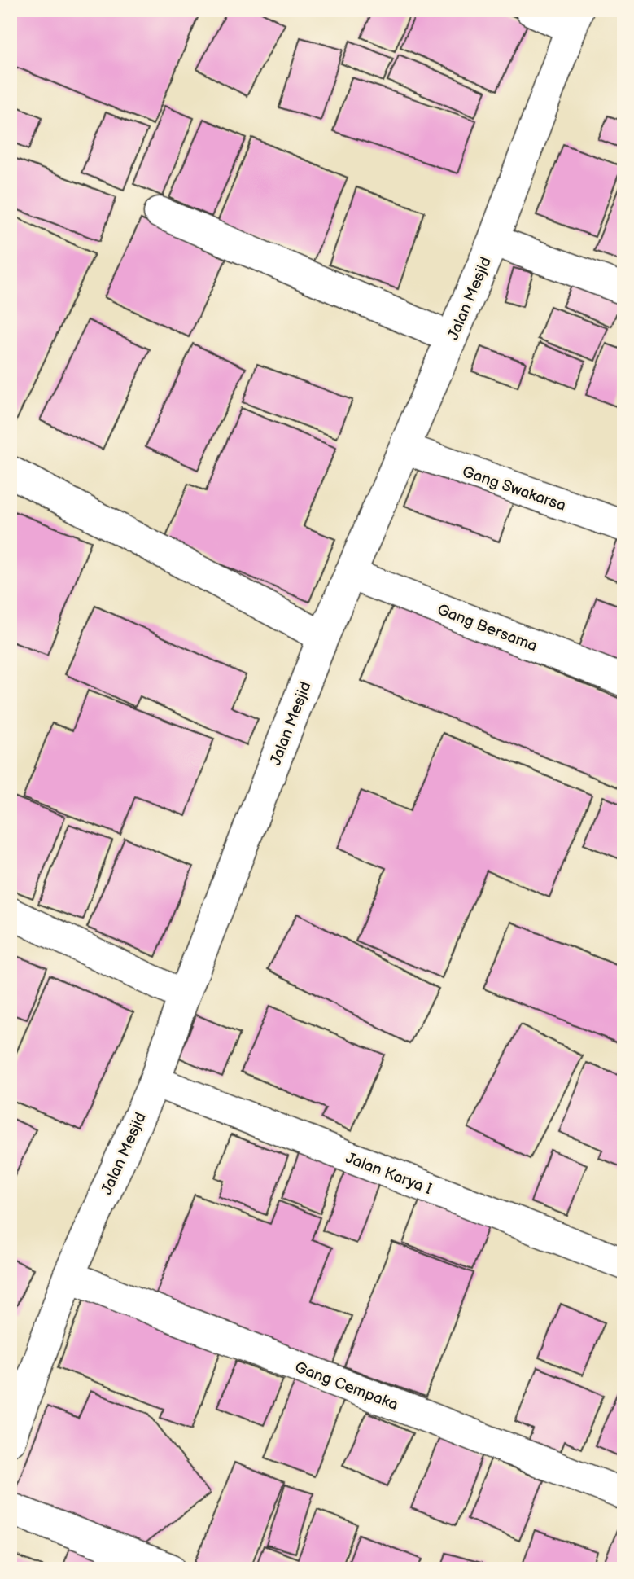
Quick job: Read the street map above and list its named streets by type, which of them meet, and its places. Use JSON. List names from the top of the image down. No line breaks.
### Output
{"streets":{"street":["Jalan Mesjid","Gang Swakarsa","Gang Bersama","Jalan Karya I","Gang Cempaka"]},"crossings":[["Jalan Mesjid","Gang Swakarsa"],["Jalan Mesjid","Gang Bersama"],["Jalan Mesjid","Jalan Karya I"],["Jalan Mesjid","Gang Cempaka"]]}
